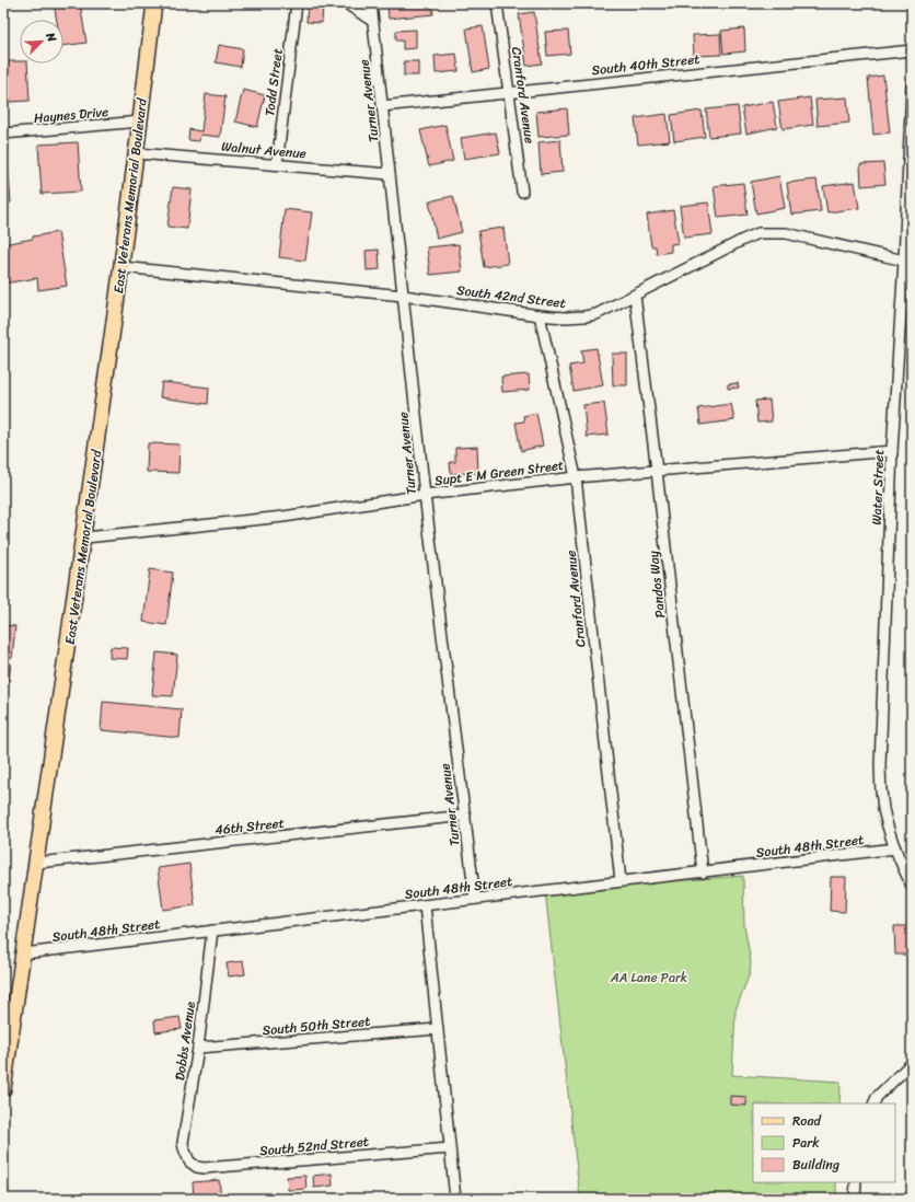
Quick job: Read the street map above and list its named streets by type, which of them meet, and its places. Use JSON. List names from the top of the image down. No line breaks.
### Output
{"streets":{"main road":["East Veterans Memorial Boulevard"],"street":["South 40th Street","Todd Street","Cranford Avenue","Turner Avenue","Haynes Drive","Walnut Avenue","South 42nd Street","Supt E M Green Street","Water Street","Pandos Way","46th Street","South 48th Street","South 50th Street","Dobbs Avenue","South 52nd Street"]},"crossings":[["South 40th Street","Cranford Avenue"],["South 40th Street","Turner Avenue"],["Todd Street","Walnut Avenue"],["Cranford Avenue","South 42nd Street"],["Cranford Avenue","Supt E M Green Street"],["Cranford Avenue","South 48th Street"],["Turner Avenue","Walnut Avenue"],["Turner Avenue","South 42nd Street"],["Turner Avenue","Supt E M Green Street"],["Turner Avenue","46th Street"],["Turner Avenue","South 48th Street"],["Haynes Drive","East Veterans Memorial Boulevard"],["Walnut Avenue","East Veterans Memorial Boulevard"],["East Veterans Memorial Boulevard","South 42nd Street"],["East Veterans Memorial Boulevard","Supt E M Green Street"],["East Veterans Memorial Boulevard","46th Street"],["East Veterans Memorial Boulevard","South 48th Street"],["South 42nd Street","Water Street"],["South 42nd Street","Pandos Way"],["Supt E M Green Street","Water Street"],["Supt E M Green Street","Pandos Way"],["Water Street","South 48th Street"],["Pandos Way","South 48th Street"],["South 48th Street","Dobbs Avenue"],["South 50th Street","Dobbs Avenue"],["Dobbs Avenue","South 52nd Street"]],"parks":["AA Lane Park"],"legend":["Road","Park","Building"],"north":"top right"}
